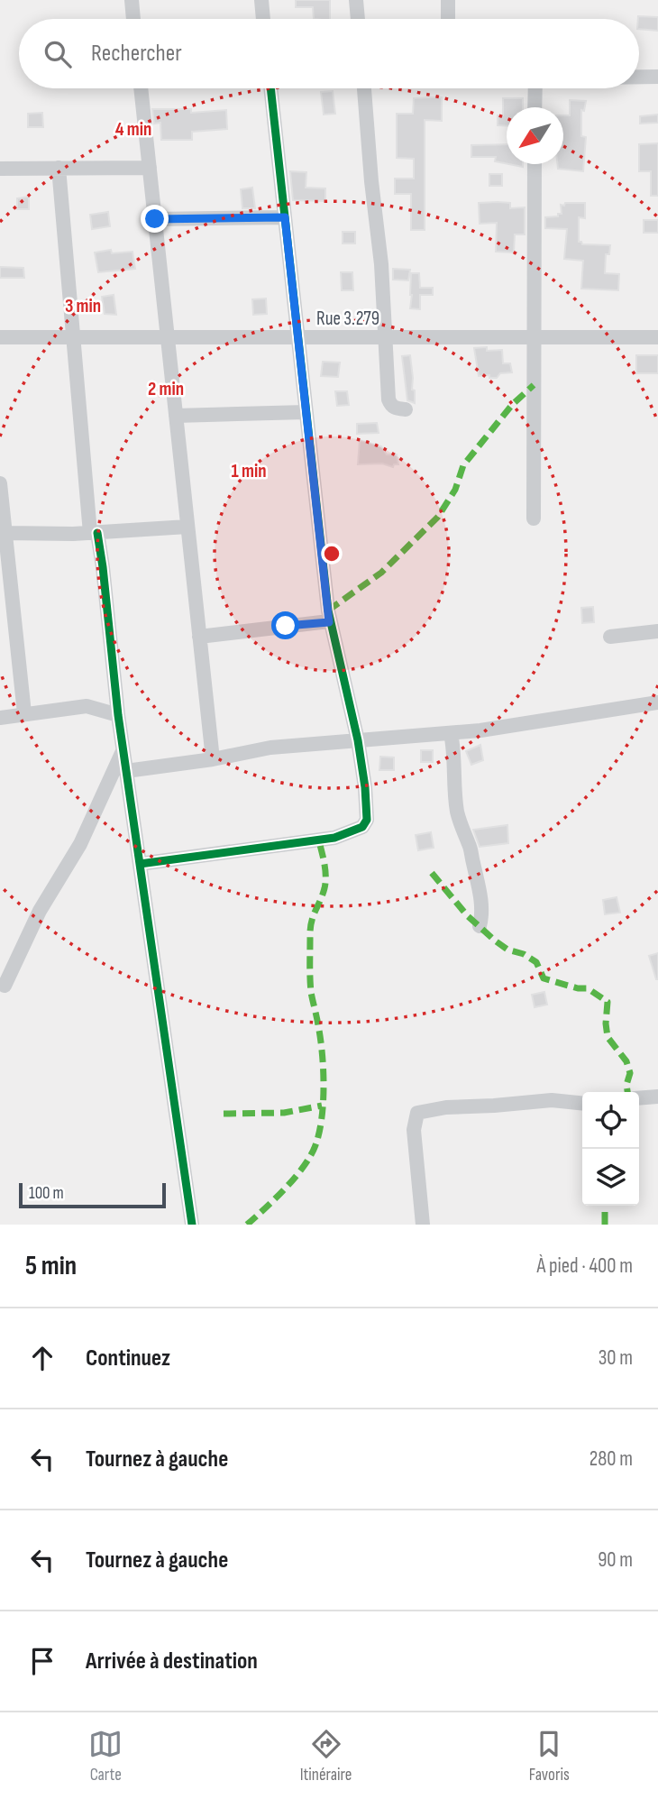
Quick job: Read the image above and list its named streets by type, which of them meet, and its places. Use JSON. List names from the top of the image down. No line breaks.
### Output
{"streets":{"street":["Rue 3.279"]},"scale_bar":"100 m","north":"bottom left","page":{"search":"Rechercher","scale":"100 m","heading":["5 min","À pied · 400 m"],"list":[["Continuez","30 m"],["Tournez à gauche","280 m"],["Tournez à gauche","90 m"],"Arrivée à destination"],"nav":["Carte","Itinéraire","Favoris"]},"rings":["4 min","3 min","2 min","1 min"]}
